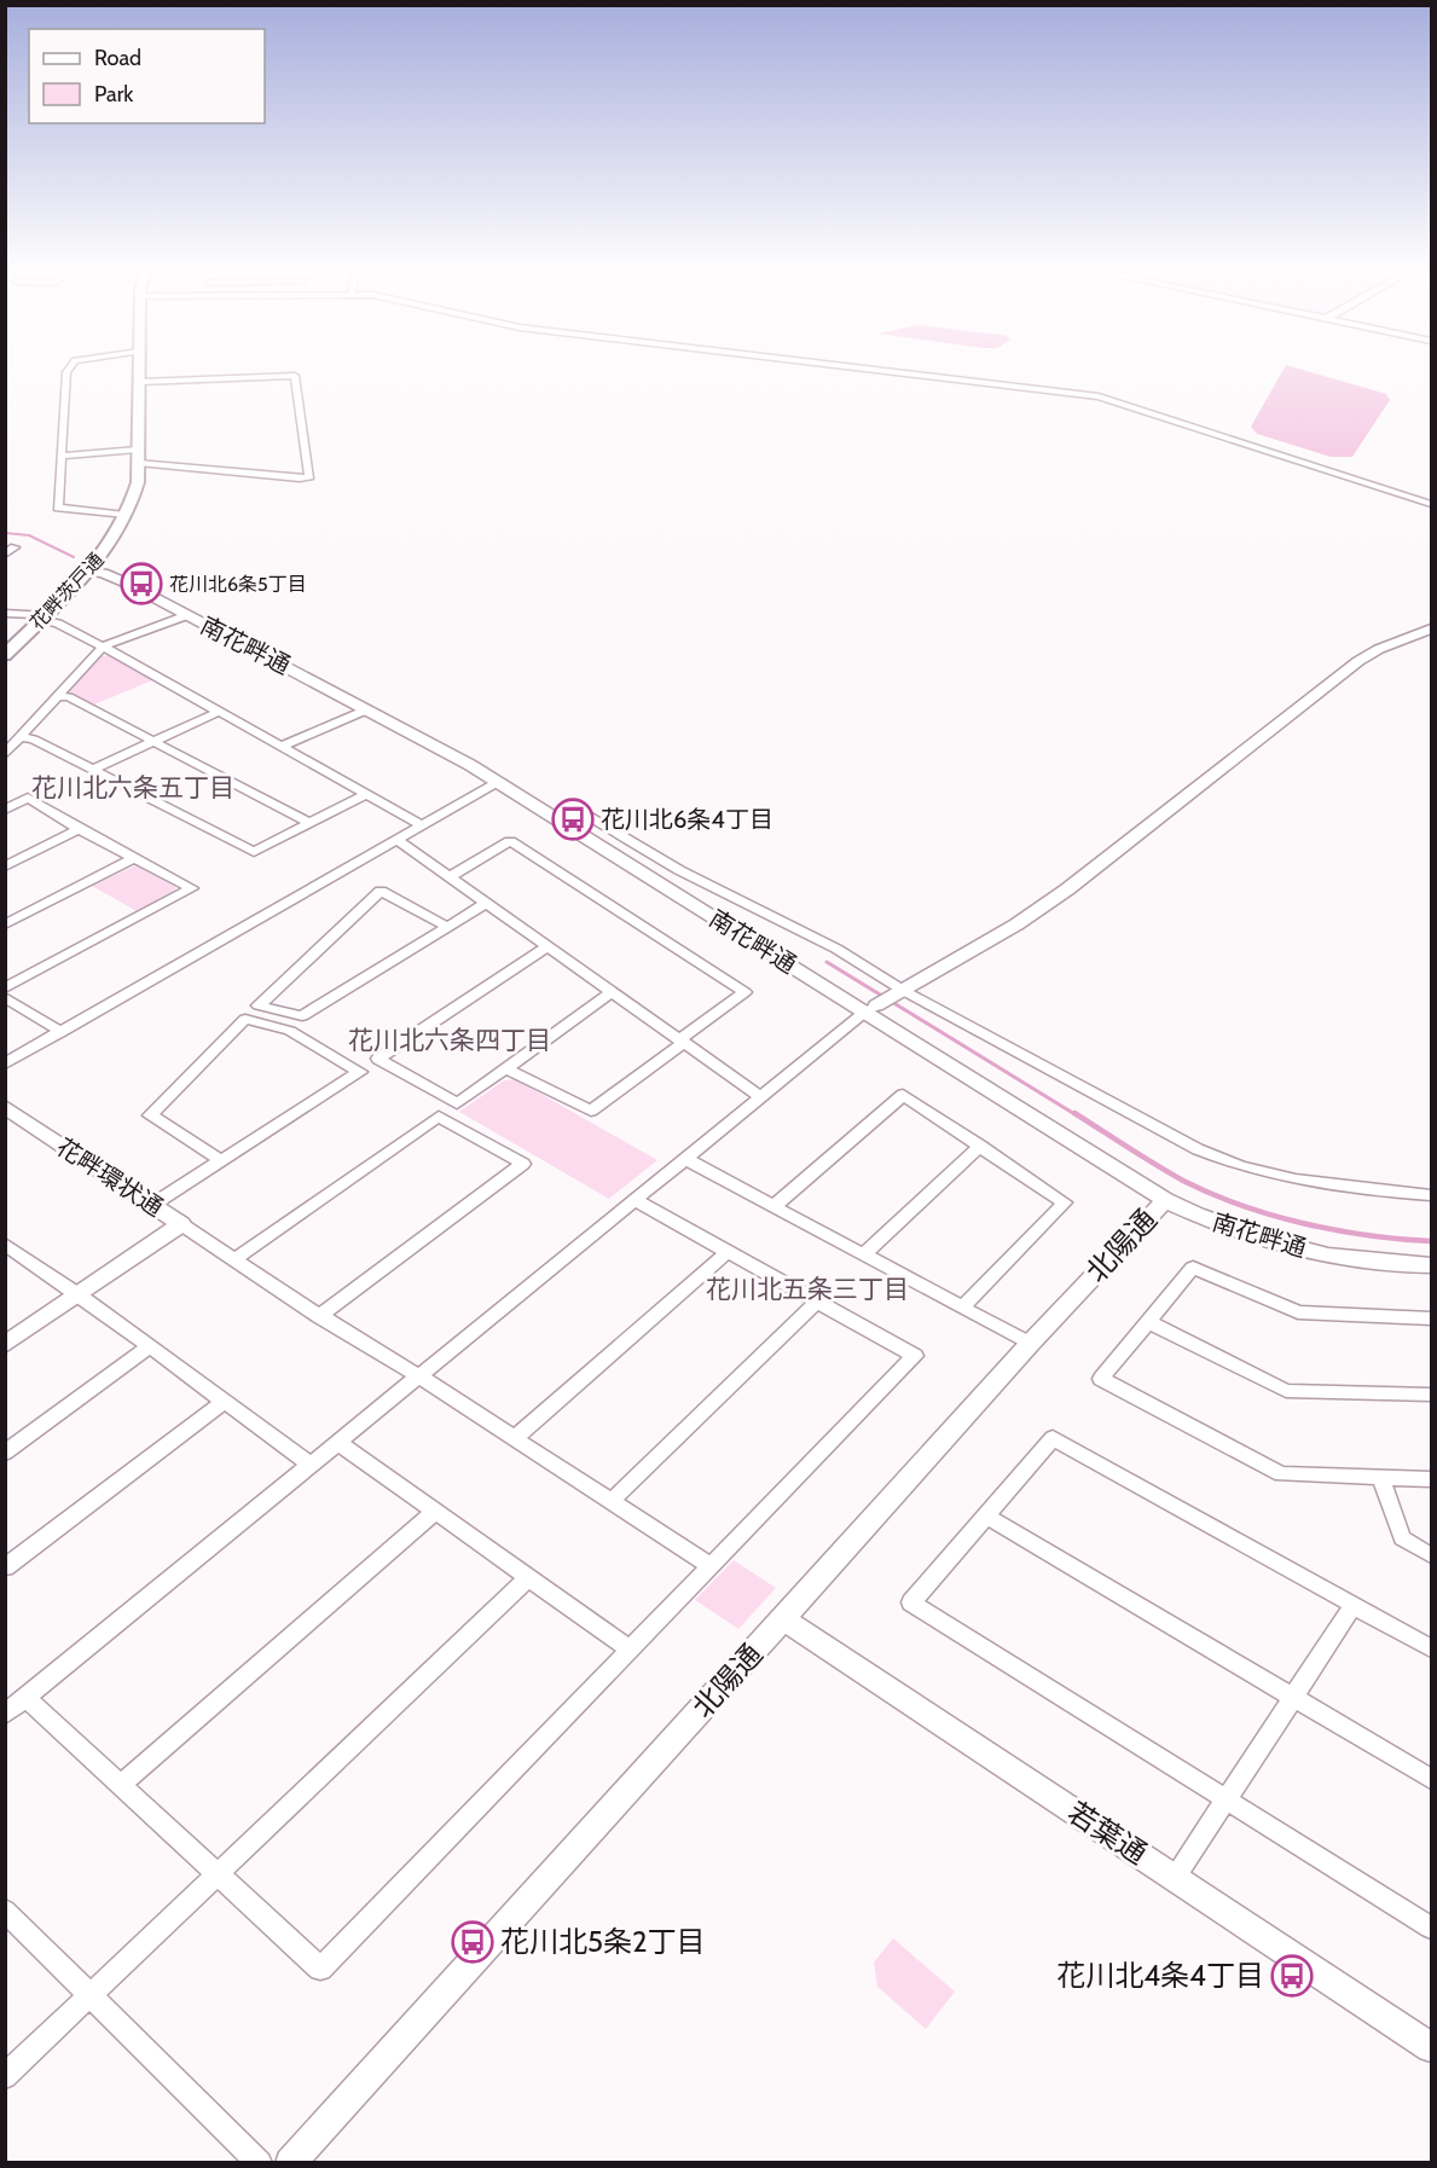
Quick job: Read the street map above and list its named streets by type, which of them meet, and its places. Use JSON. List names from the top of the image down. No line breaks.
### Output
{"streets":{"main road":["花畔茨戸通"],"street":["南花畔通","花畔環状通","北陽通","若葉通"]},"crossings":[["花畔茨戸通","南花畔通"],["南花畔通","北陽通"],["北陽通","若葉通"]],"districts":["花川北六条五丁目","花川北六条四丁目","花川北五条三丁目"],"places":{"bus stop":["花川北6条5丁目","花川北6条4丁目","花川北5条2丁目","花川北4条4丁目"]},"legend":["Road","Park"]}
